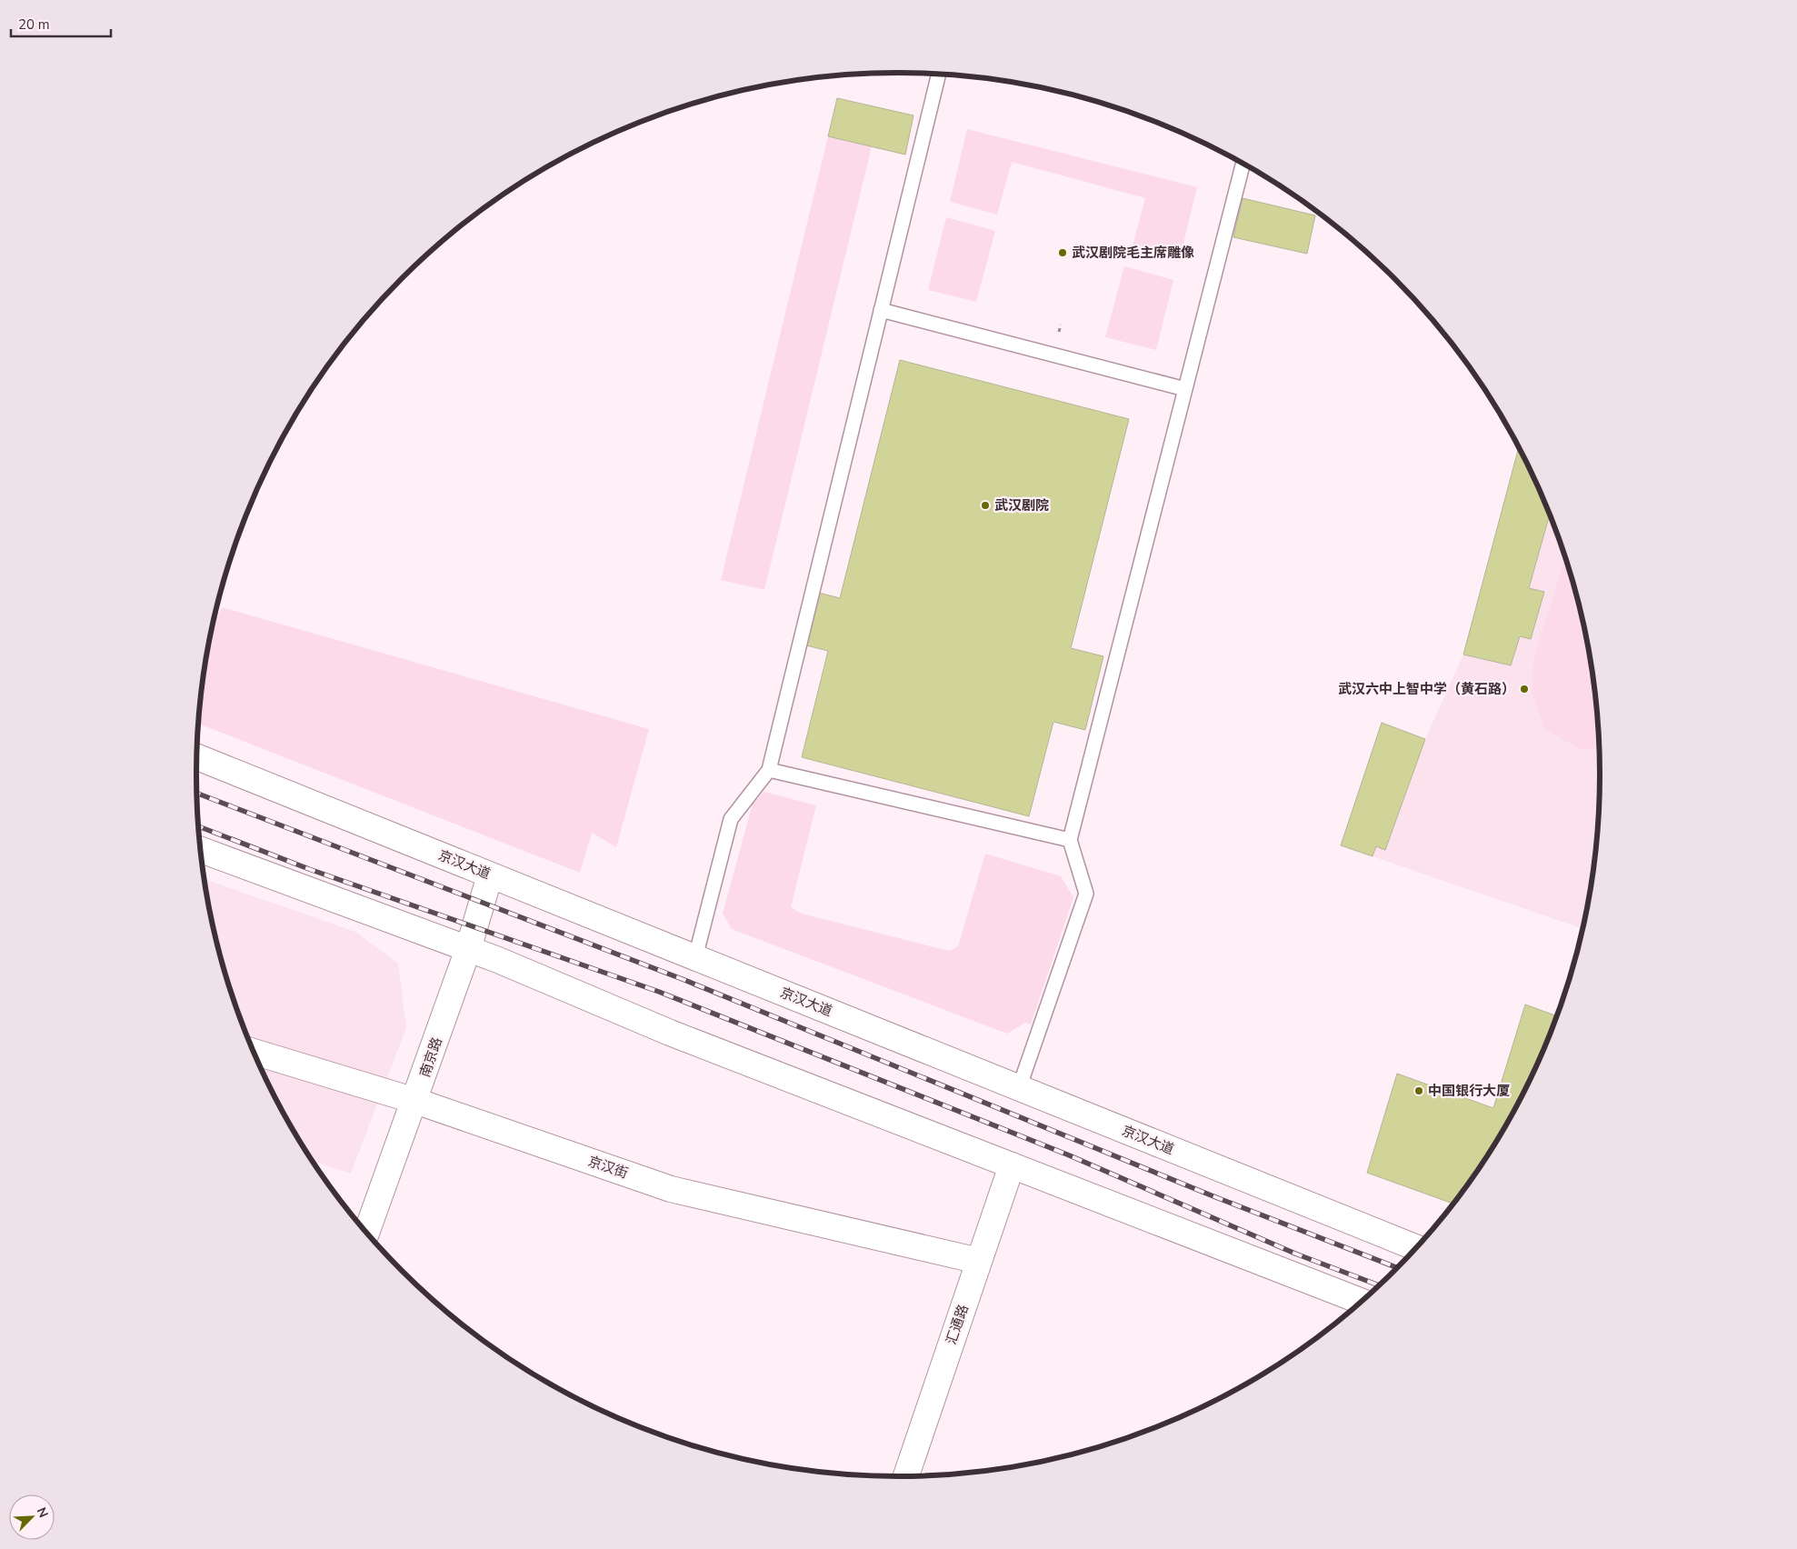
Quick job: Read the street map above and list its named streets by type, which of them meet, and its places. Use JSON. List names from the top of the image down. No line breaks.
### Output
{"streets":{"main road":["京汉大道","南京路","京汉街","汇通路"]},"crossings":[["京汉大道","南京路"],["南京路","京汉街"],["京汉街","汇通路"]],"places":["武汉剧院毛主席雕像","武汉剧院","武汉六中上智中学（黄石路）","中国银行大厦"],"scale_bar":"20 m","north":"top right"}
